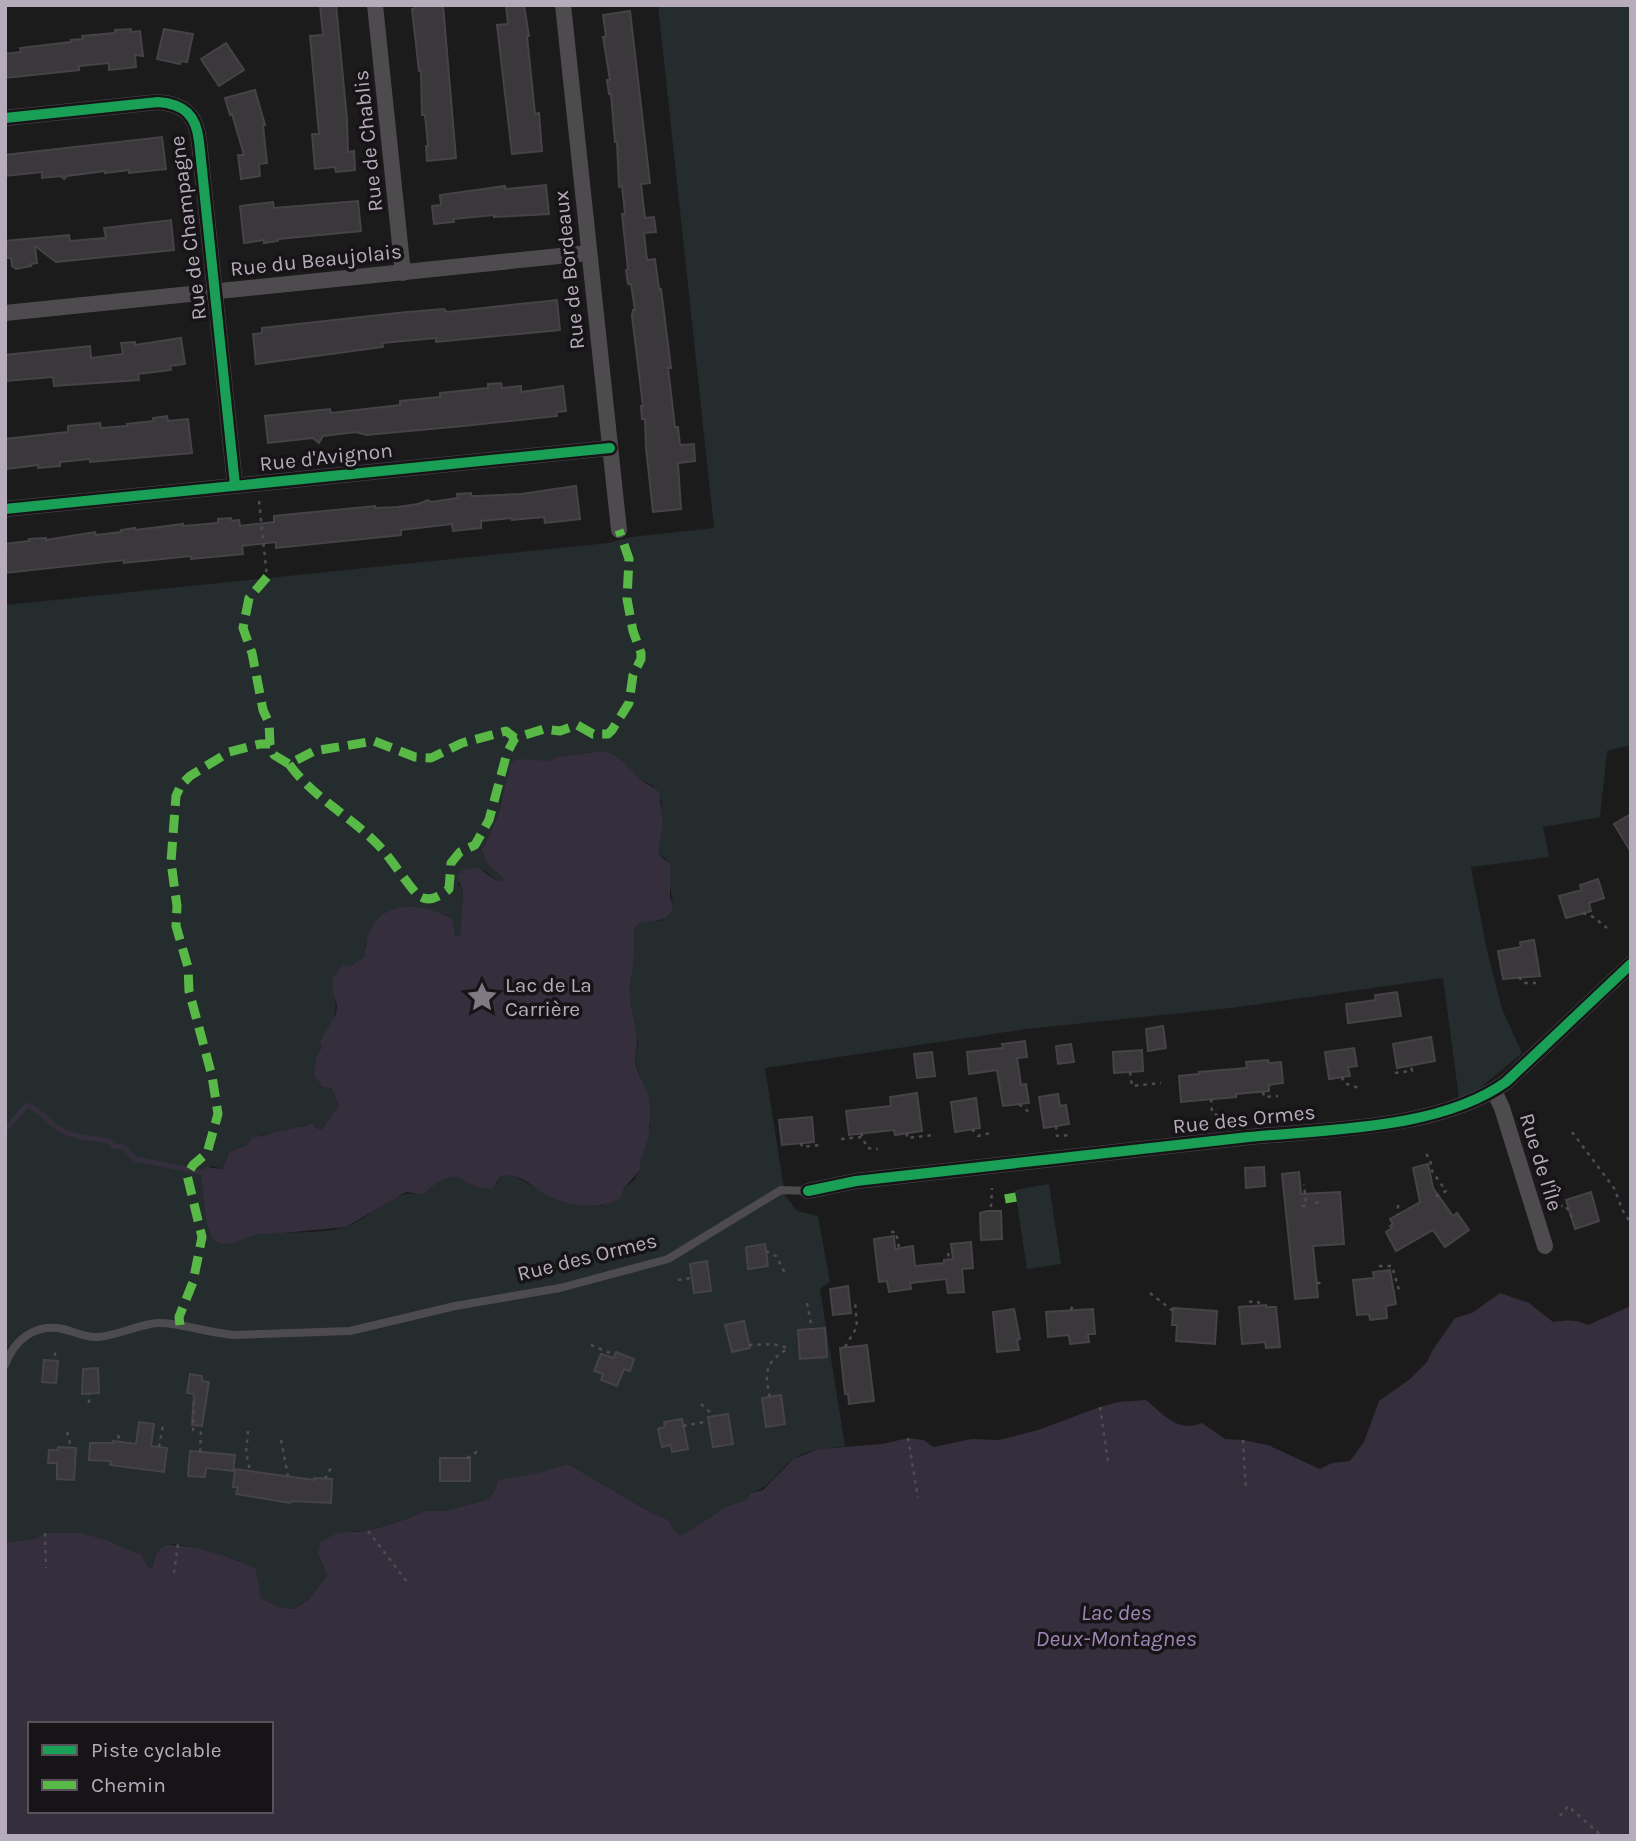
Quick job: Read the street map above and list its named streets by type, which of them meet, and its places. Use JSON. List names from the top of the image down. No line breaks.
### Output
{"streets":{"street":["Rue de Chablis","Rue de Champagne","Rue du Beaujolais","Rue de Bordeaux","Rue d'Avignon","Rue des Ormes","Rue de l'Île"]},"crossings":[["Rue de Chablis","Rue du Beaujolais"],["Rue de Champagne","Rue du Beaujolais"],["Rue de Champagne","Rue d'Avignon"],["Rue du Beaujolais","Rue de Bordeaux"],["Rue de Bordeaux","Rue d'Avignon"],["Rue des Ormes","Rue de l'Île"]],"water":["Lac des Deux-Montagnes"],"places":{"place":["Lac de La Carrière"]},"legend":["Piste cyclable","Chemin"]}
